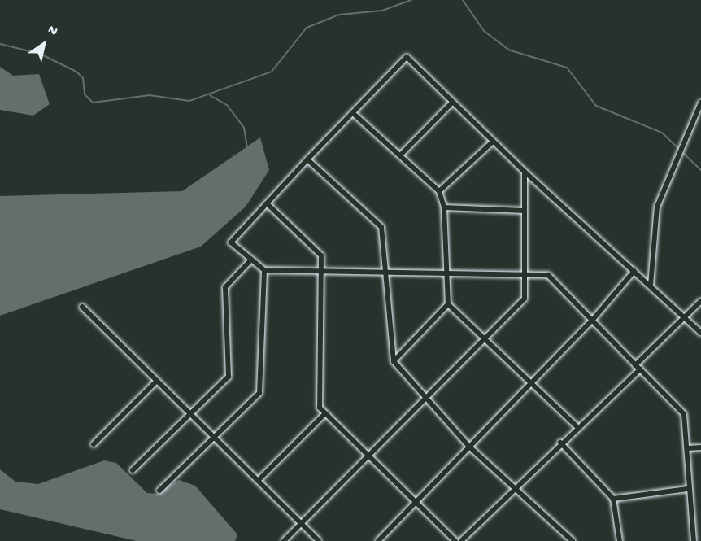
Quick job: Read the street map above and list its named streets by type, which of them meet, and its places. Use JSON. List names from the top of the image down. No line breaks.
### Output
{"north":"top right"}
